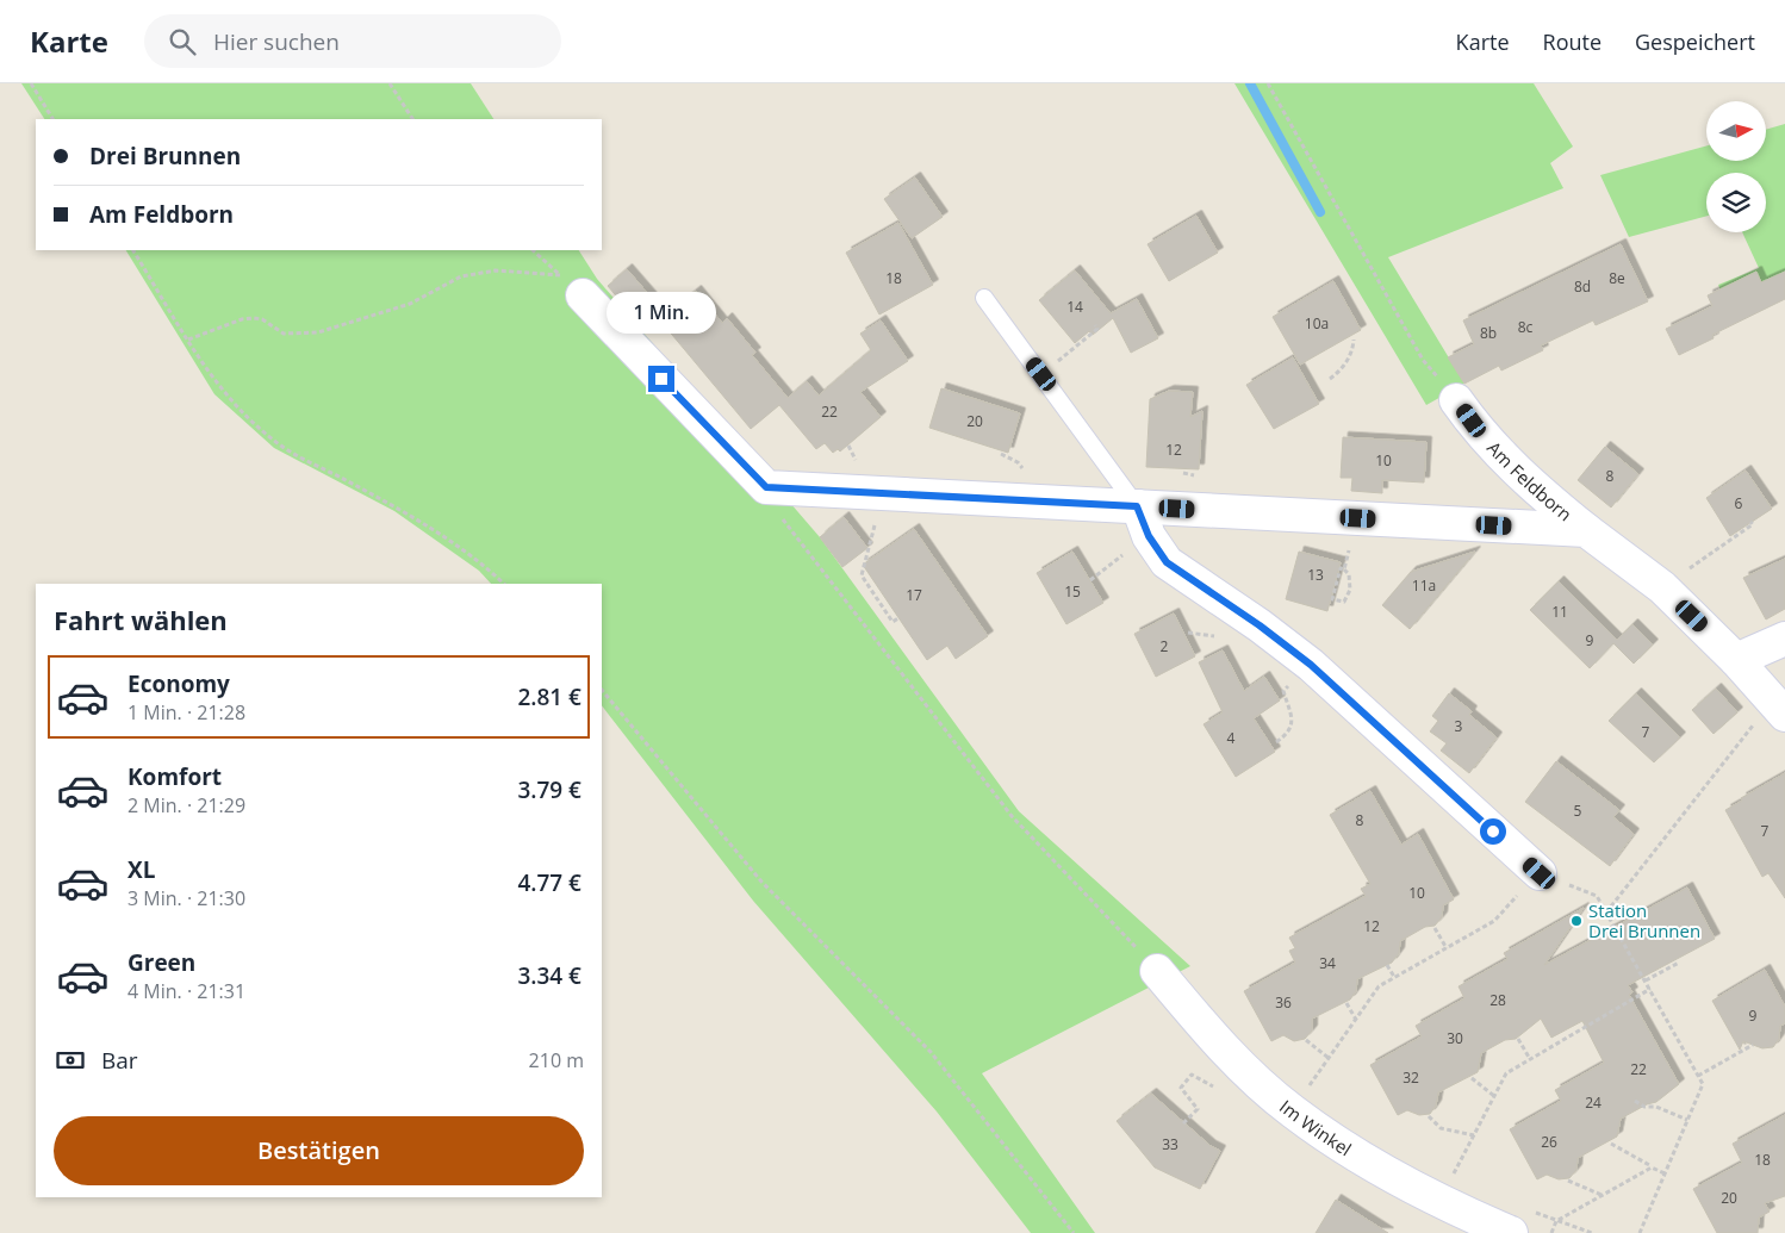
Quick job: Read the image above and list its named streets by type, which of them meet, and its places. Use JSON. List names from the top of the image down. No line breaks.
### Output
{"streets":{"street":["Am Feldborn","Im Winkel"]},"places":["Station Drei Brunnen"],"house_numbers":["18","8e","8d","14","10a","8c","8b","22","20","12","10","8","6","13","11a","15","17","11","9","2","3","7","4","5","8","7","10","12","34","28","36","9","30","22","32","24","26","33","18","20"],"north":"right","page":{"header":"Karte","search":"Hier suchen","nav":["Karte","Route","Gespeichert"],"banner":["Drei Brunnen","Am Feldborn"],"bubble":"1 Min.","heading":"Fahrt wählen","list":[{"name":"Economy","note":"1 Min. · 21:28","value":"2.81 €"},{"name":"Komfort","note":"2 Min. · 21:29","value":"3.79 €"},{"name":"XL","note":"3 Min. · 21:30","value":"4.77 €"},{"name":"Green","note":"4 Min. · 21:31","value":"3.34 €"}],"pay":["Bar","210 m"],"buttons":"Bestätigen"}}
